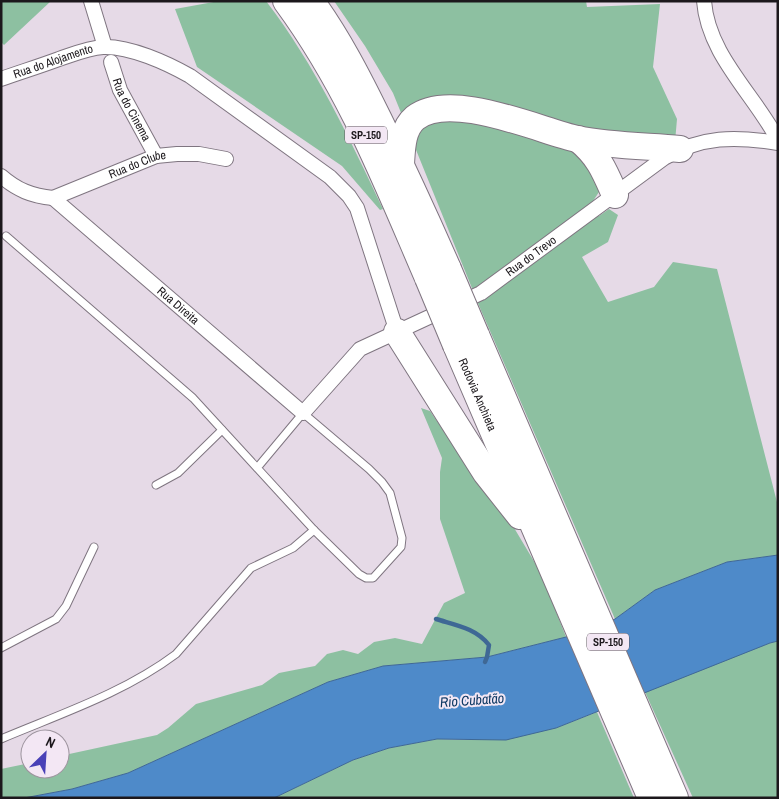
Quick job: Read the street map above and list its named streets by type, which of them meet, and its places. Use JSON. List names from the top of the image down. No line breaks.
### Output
{"streets":{"highway":["SP-150","Rodovia Anchieta"],"street":["Rua do Alojamento","Rua do Cinema","Rua do Clube","Rua do Trevo","Rua Direita"]},"crossings":[["Rua do Alojamento","Rua do Trevo"],["Rua do Cinema","Rua do Clube"],["Rua do Clube","Rua Direita"],["Rua do Trevo","Rua Direita"]],"water":["Rio Cubatão"],"north":"top right"}
